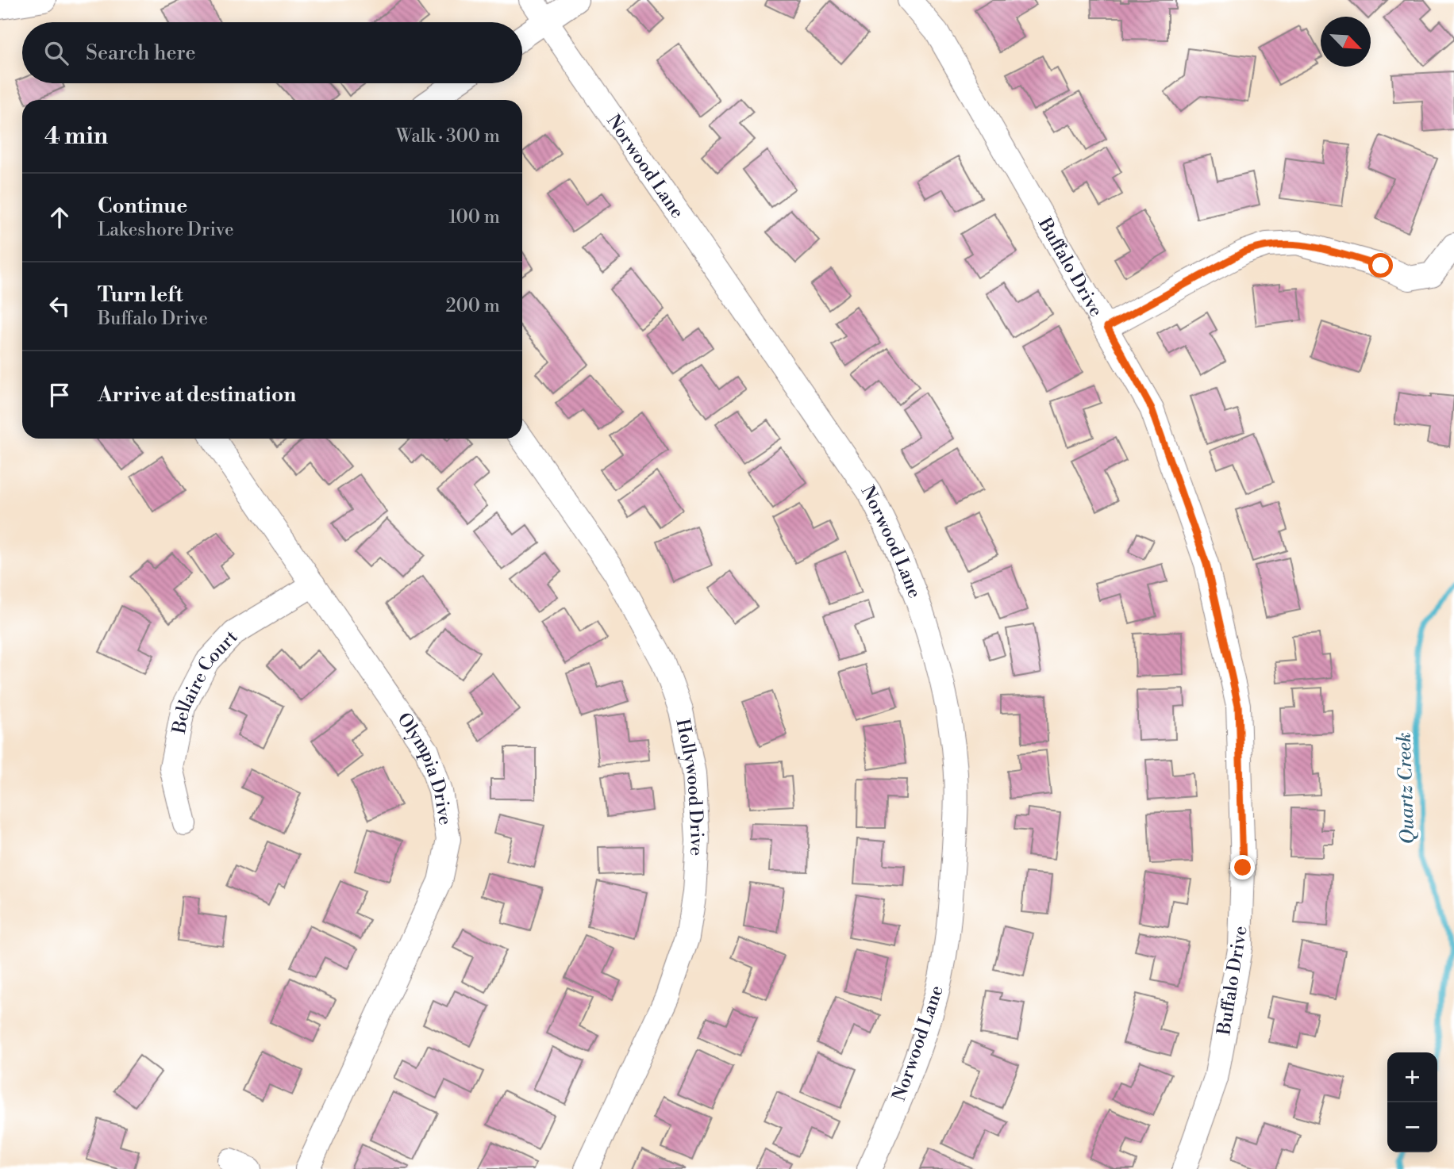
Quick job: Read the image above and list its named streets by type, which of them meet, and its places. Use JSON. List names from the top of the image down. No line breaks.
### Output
{"streets":{"street":["Norwood Lane","Buffalo Drive","Bellaire Court","Olympia Drive","Hollywood Drive"]},"crossings":[["Bellaire Court","Olympia Drive"]],"water":["Quartz Creek"],"north":"bottom right","page":{"search":"Search here","heading":["4 min","Walk · 300 m"],"list":[["Continue","Lakeshore Drive","100 m"],["Turn left","Buffalo Drive","200 m"],"Arrive at destination"],"map_buttons":["+","−"]}}
